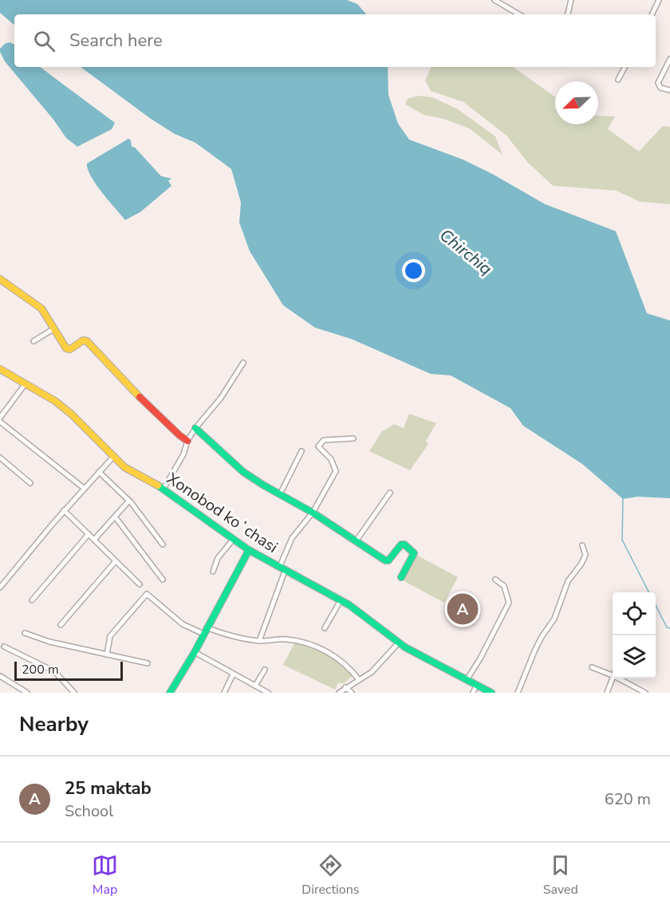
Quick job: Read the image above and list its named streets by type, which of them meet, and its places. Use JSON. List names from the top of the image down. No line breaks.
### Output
{"streets":{"street":["Xonobod koʻchasi"]},"water":["Chirchiq"],"scale_bar":"200 m","north":"bottom left","page":{"search":"Search here","pins":"A","scale":"200 m","heading":"Nearby","list":[{"mark":"A","name":"25 maktab","note":"School","value":"620 m"}],"nav":["Map","Directions","Saved"]}}
